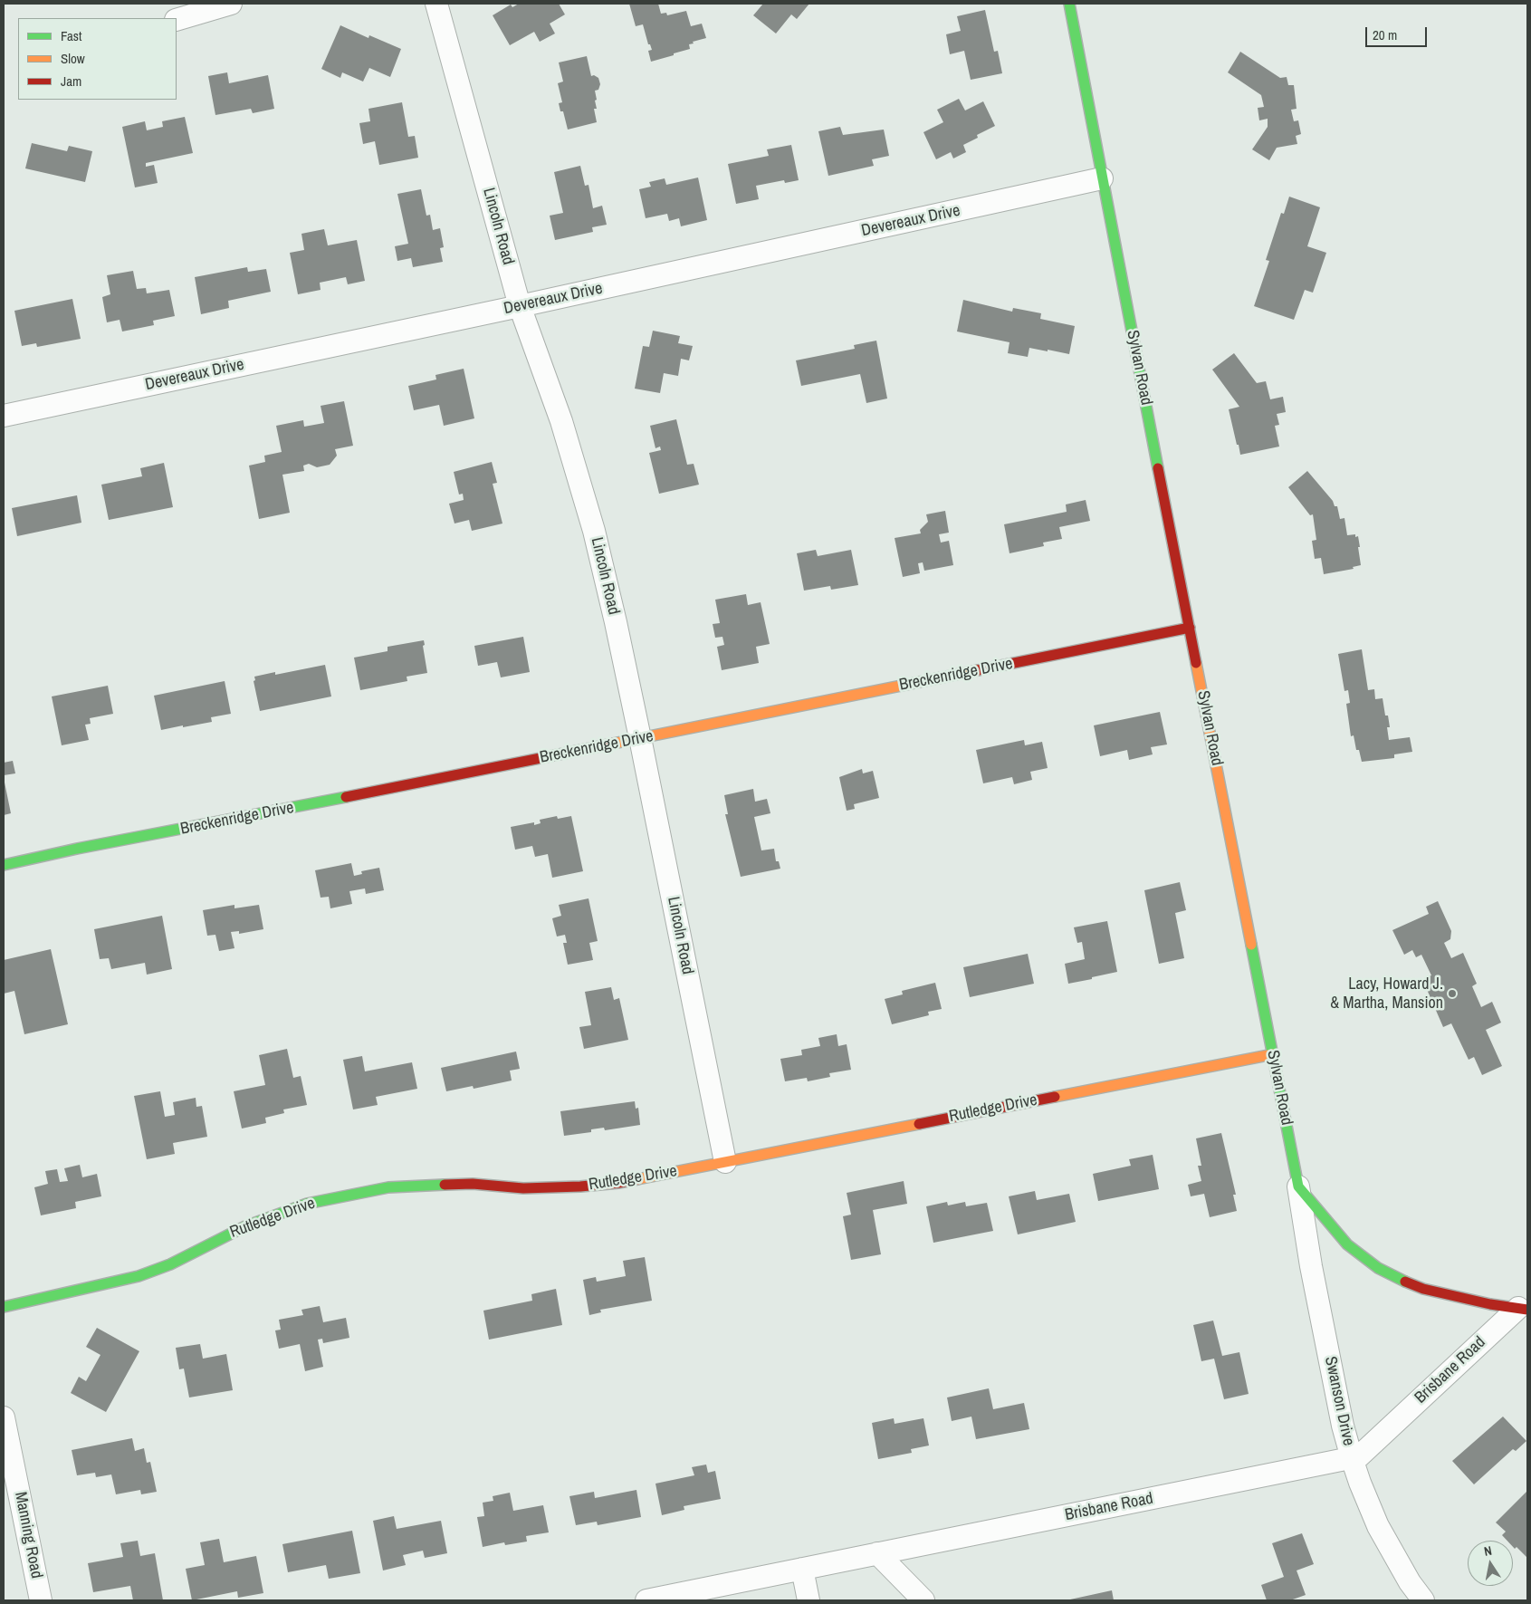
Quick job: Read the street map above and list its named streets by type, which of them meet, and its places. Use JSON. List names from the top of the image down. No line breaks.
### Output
{"streets":{"street":["Devereaux Drive","Lincoln Road","Sylvan Road","Breckenridge Drive","Rutledge Drive","Brisbane Road","Swanson Drive","Manning Road"]},"crossings":[["Devereaux Drive","Lincoln Road"],["Devereaux Drive","Sylvan Road"],["Lincoln Road","Breckenridge Drive"],["Lincoln Road","Rutledge Drive"],["Sylvan Road","Breckenridge Drive"],["Sylvan Road","Rutledge Drive"],["Sylvan Road","Brisbane Road"],["Sylvan Road","Swanson Drive"],["Brisbane Road","Swanson Drive"]],"places":["Lacy, Howard J. & Martha, Mansion"],"legend":["Fast","Slow","Jam"],"scale_bar":"20 m","north":"top"}
